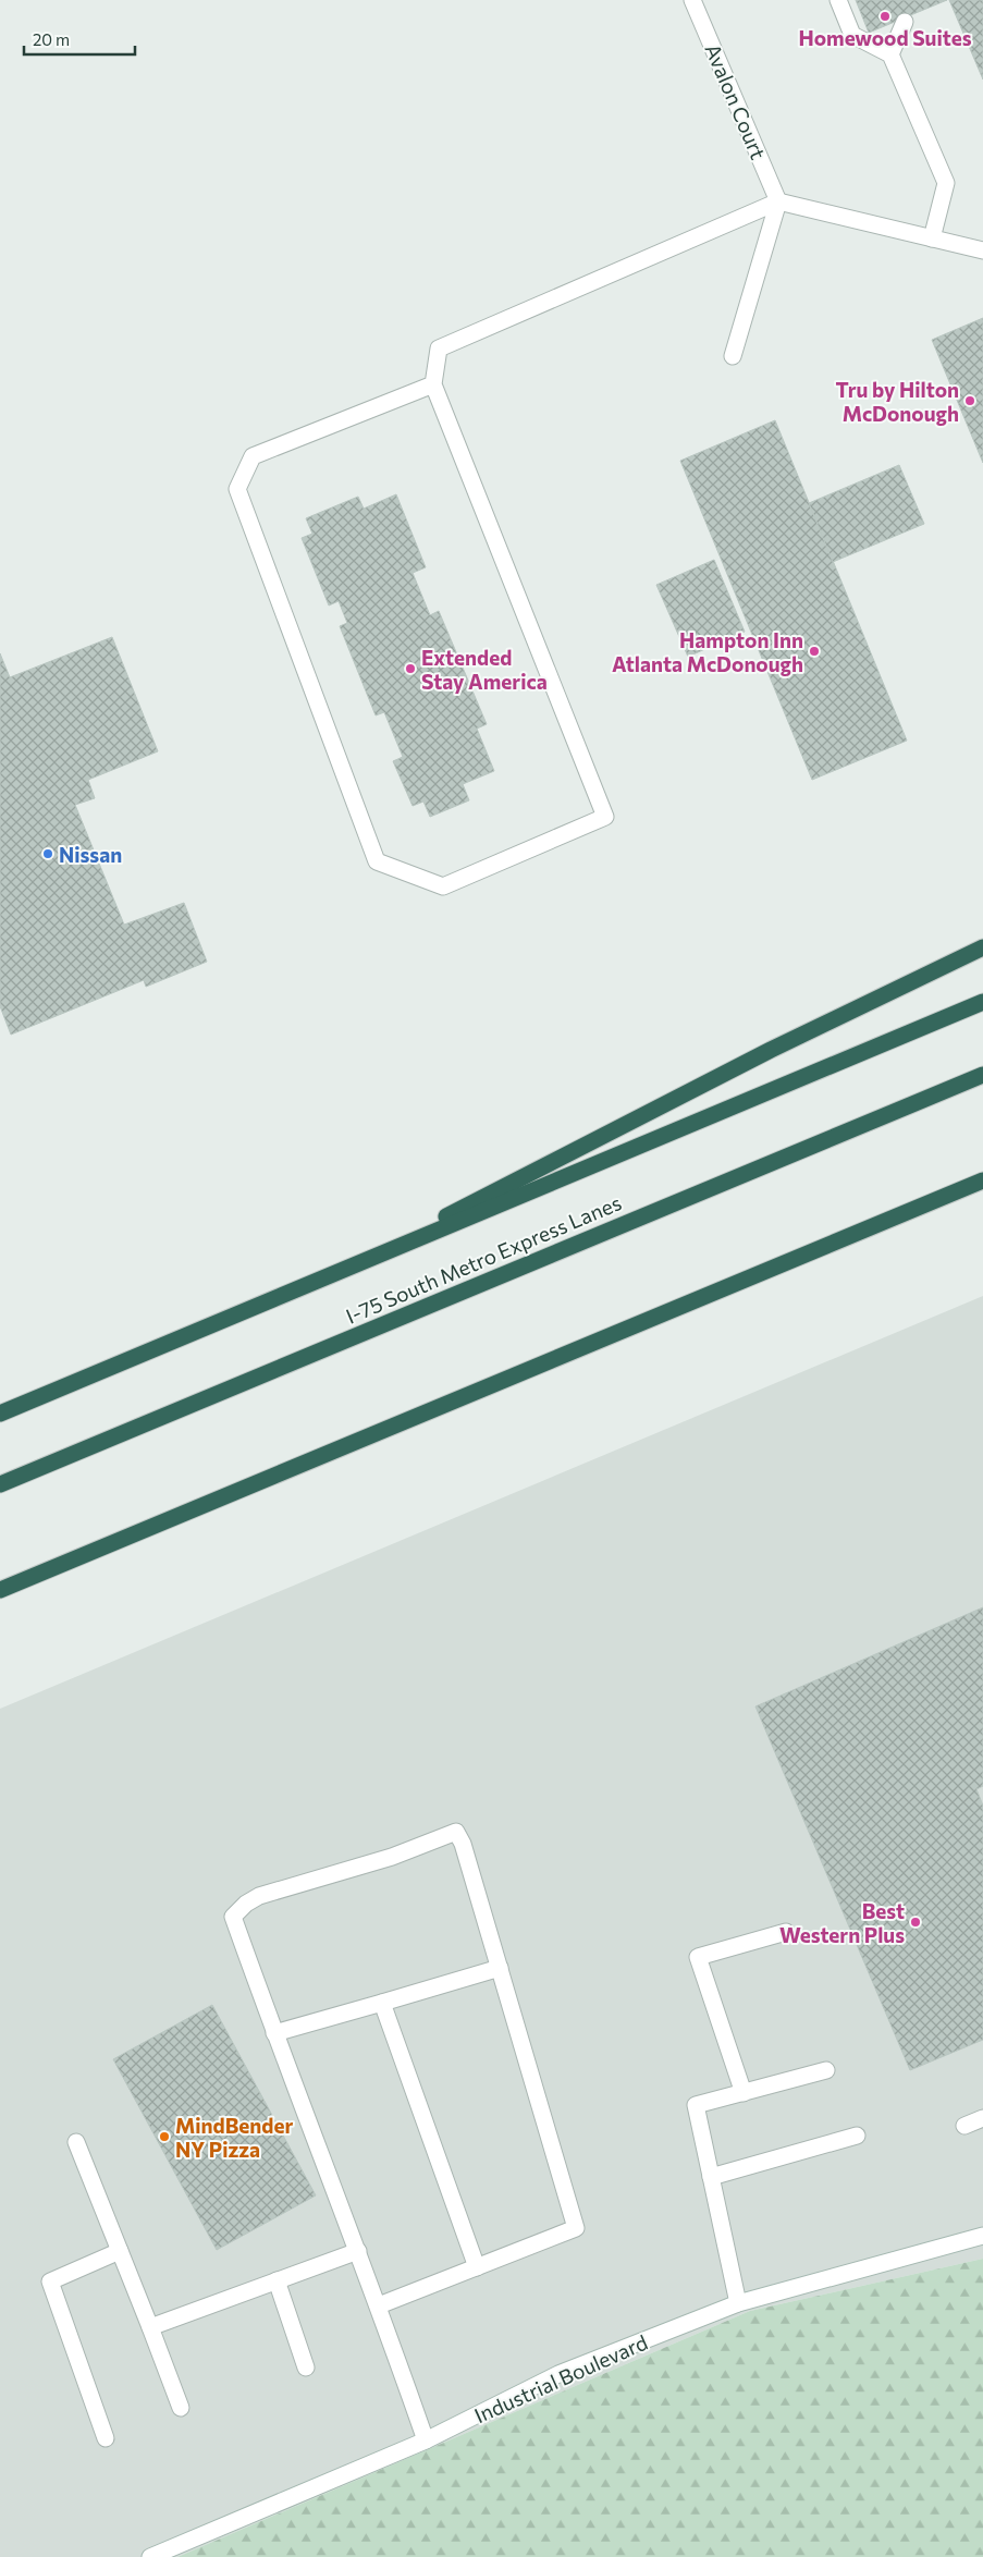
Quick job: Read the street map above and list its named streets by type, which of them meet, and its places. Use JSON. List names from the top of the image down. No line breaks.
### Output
{"streets":{"highway":["I-75 South Metro Express Lanes"],"street":["Avalon Court","Industrial Boulevard"]},"places":["Homewood Suites","Tru by Hilton McDonough","Hampton Inn Atlanta McDonough","Extended Stay America","Nissan","Best Western Plus","MindBender NY Pizza"],"scale_bar":"20 m"}
